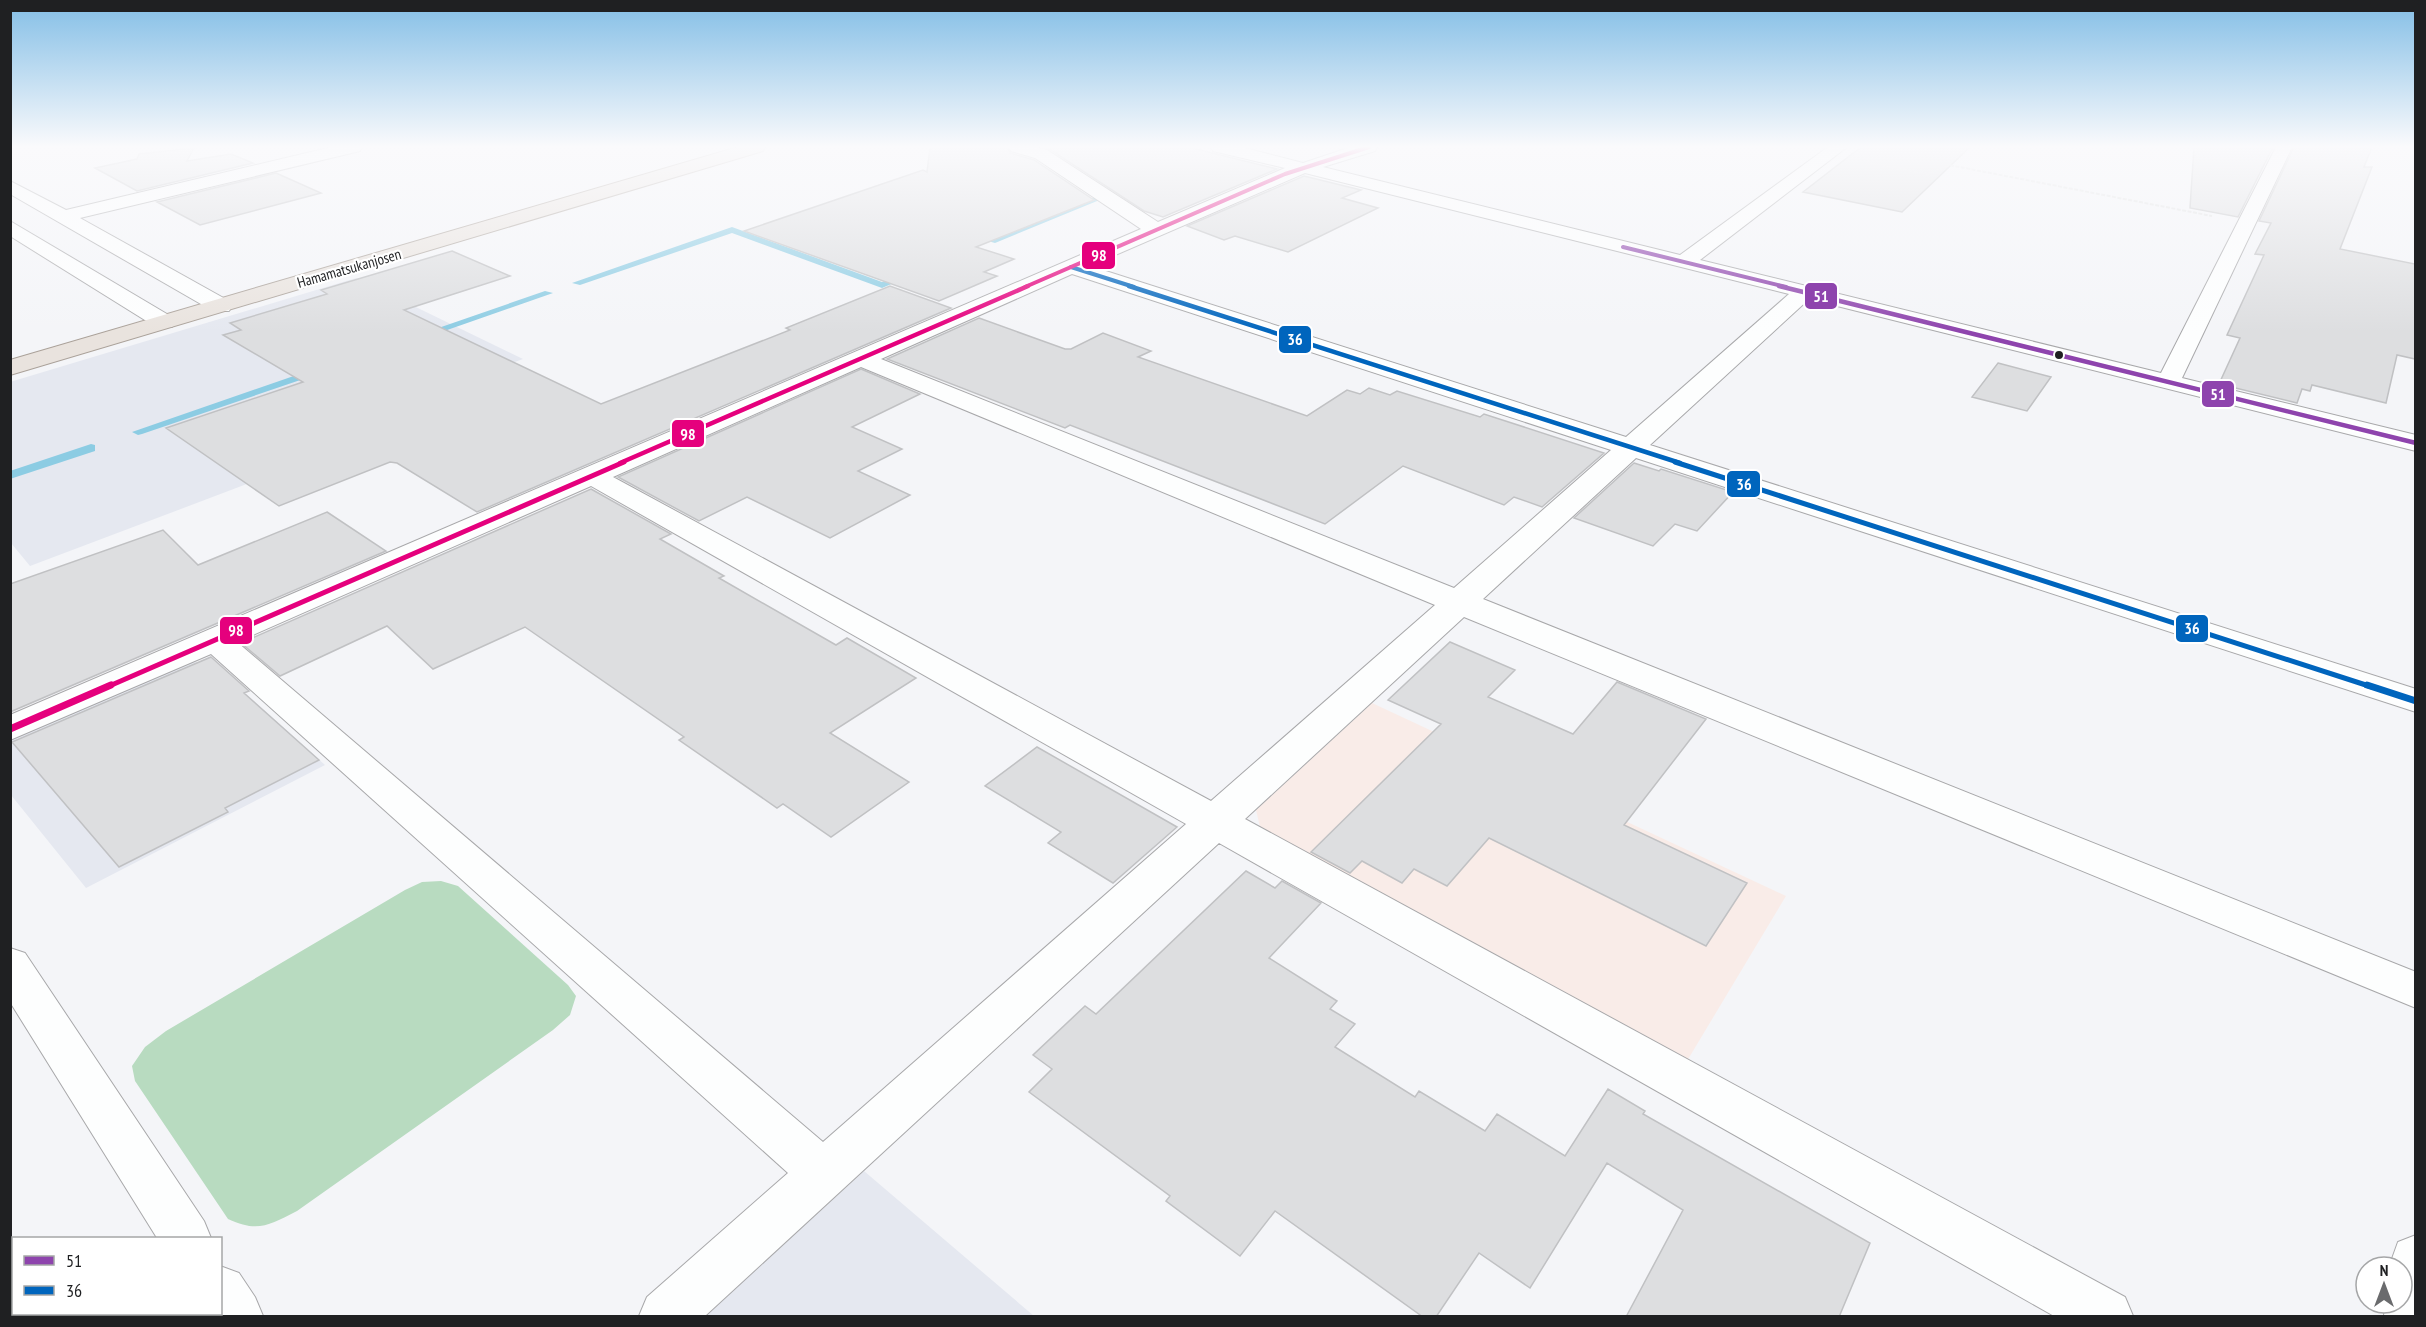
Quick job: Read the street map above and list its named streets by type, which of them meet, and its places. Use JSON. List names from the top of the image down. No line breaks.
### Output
{"streets":{"main road":["Hamamatsukanjosen"]},"lines":["transit line 98","transit line 51","transit line 36"],"legend":["51","36"],"north":"top"}
